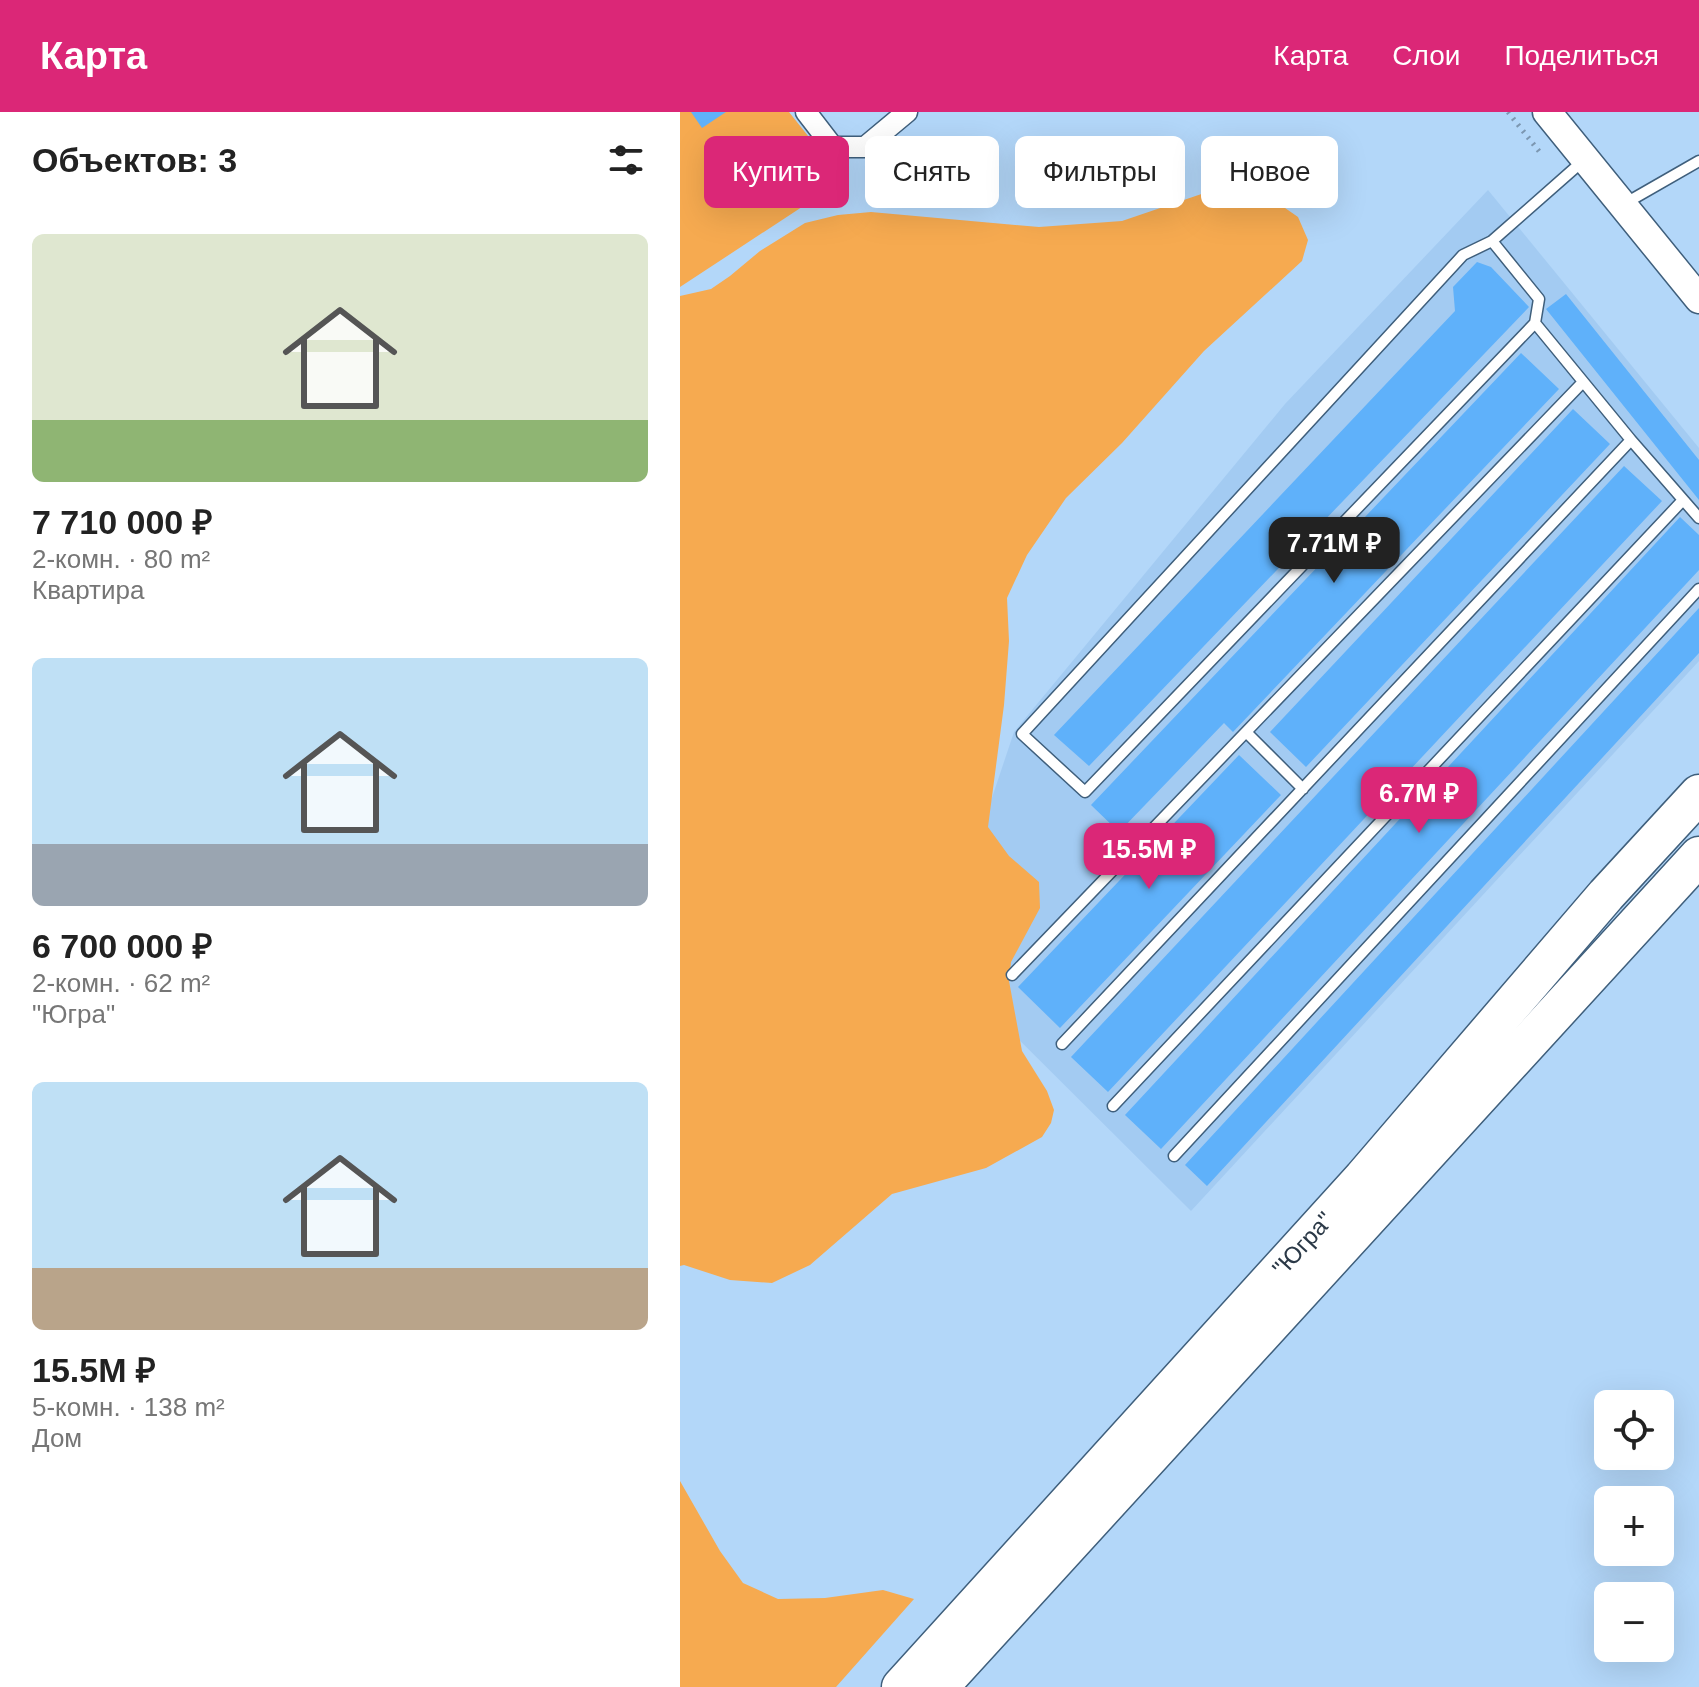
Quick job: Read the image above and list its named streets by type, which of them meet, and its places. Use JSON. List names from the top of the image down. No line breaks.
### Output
{"streets":{"highway":["\"Югра\""]},"page":{"header":"Карта","nav":["Карта","Слои","Поделиться"],"heading":"Объектов: 3","chip":["Купить","Снять","Фильтры","Новое"],"list":[{"name":"7 710 000 ₽","note":"2-комн. · 80 m² · Квартира"},{"name":"6 700 000 ₽","note":"2-комн. · 62 m² · \"Югра\""},{"name":"15.5M ₽","note":"5-комн. · 138 m² · Дом"}],"price":["7.71M ₽","6.7M ₽","15.5M ₽"],"map_buttons":["+","−"]}}
